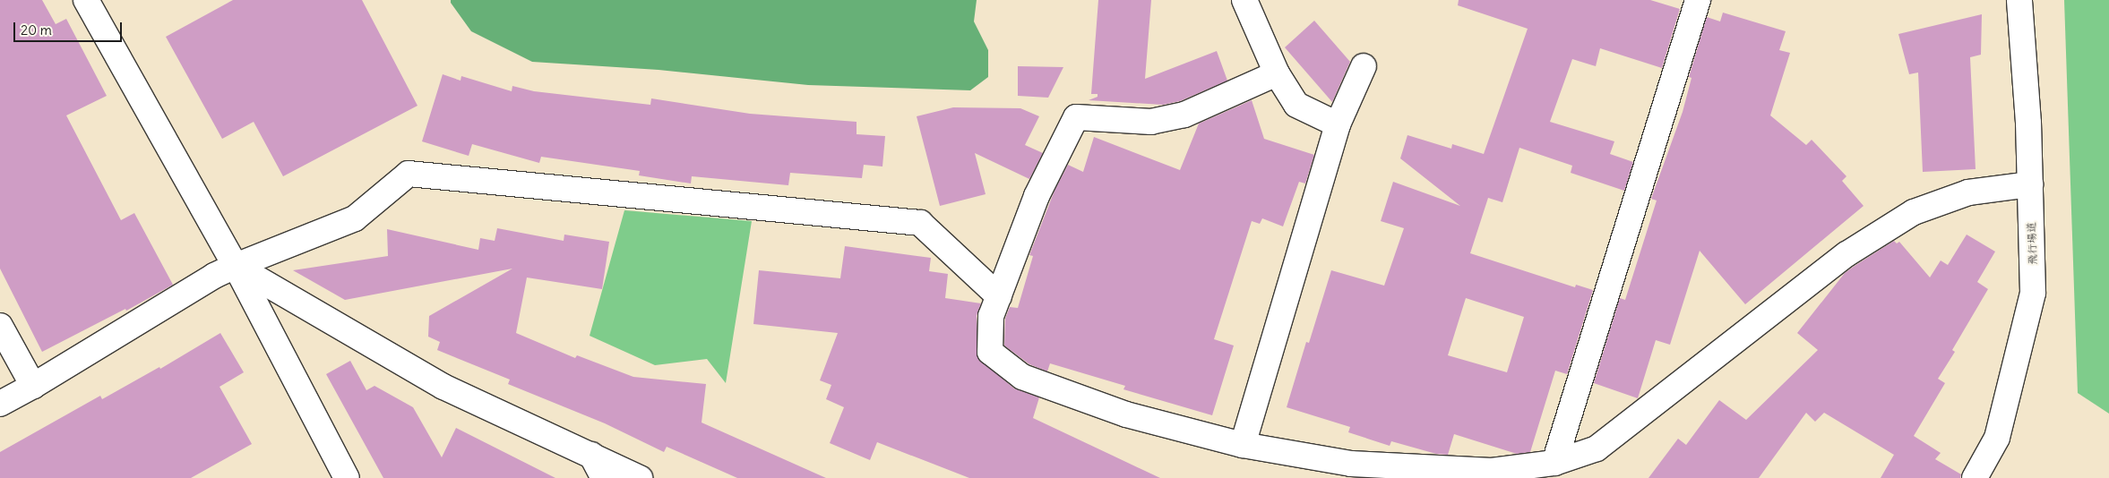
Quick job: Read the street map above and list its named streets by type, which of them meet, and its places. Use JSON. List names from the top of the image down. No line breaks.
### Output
{"streets":{"street":["飛行場道"]},"scale_bar":"20 m"}
